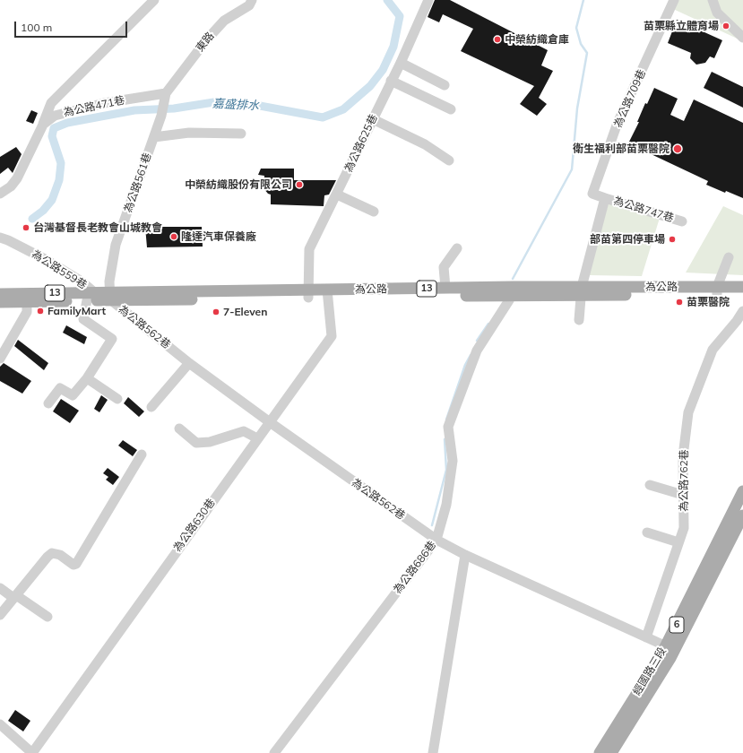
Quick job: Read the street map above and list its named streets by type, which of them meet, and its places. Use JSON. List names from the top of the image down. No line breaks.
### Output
{"streets":{"main road":["為公路","13","6","經國路三段"],"street":["東路","為公路709巷","為公路471巷","為公路625巷","為公路561巷","為公路747巷","為公路559巷","為公路562巷","為公路762巷","為公路630巷","為公路686巷"]},"crossings":[["東路","為公路471巷"],["東路","為公路561巷"],["為公路709巷","為公路747巷"],["為公路471巷","為公路561巷"],["為公路625巷","為公路"],["為公路561巷","為公路"],["為公路561巷","為公路562巷"],["為公路559巷","為公路"],["為公路","為公路562巷"],["為公路","為公路630巷"],["為公路","為公路686巷"],["為公路562巷","為公路762巷"],["為公路562巷","為公路630巷"],["為公路562巷","為公路686巷"],["為公路562巷","經國路三段"]],"water":["嘉盛排水"],"places":["苗栗縣立體育場","中榮紡織倉庫","衛生福利部苗栗醫院","中榮紡織股份有限公司","台灣基督長老教會山城教會","隆達汽車保養廠","部苗第四停車場","苗栗醫院","FamilyMart","7-Eleven"],"scale_bar":"100 m"}
